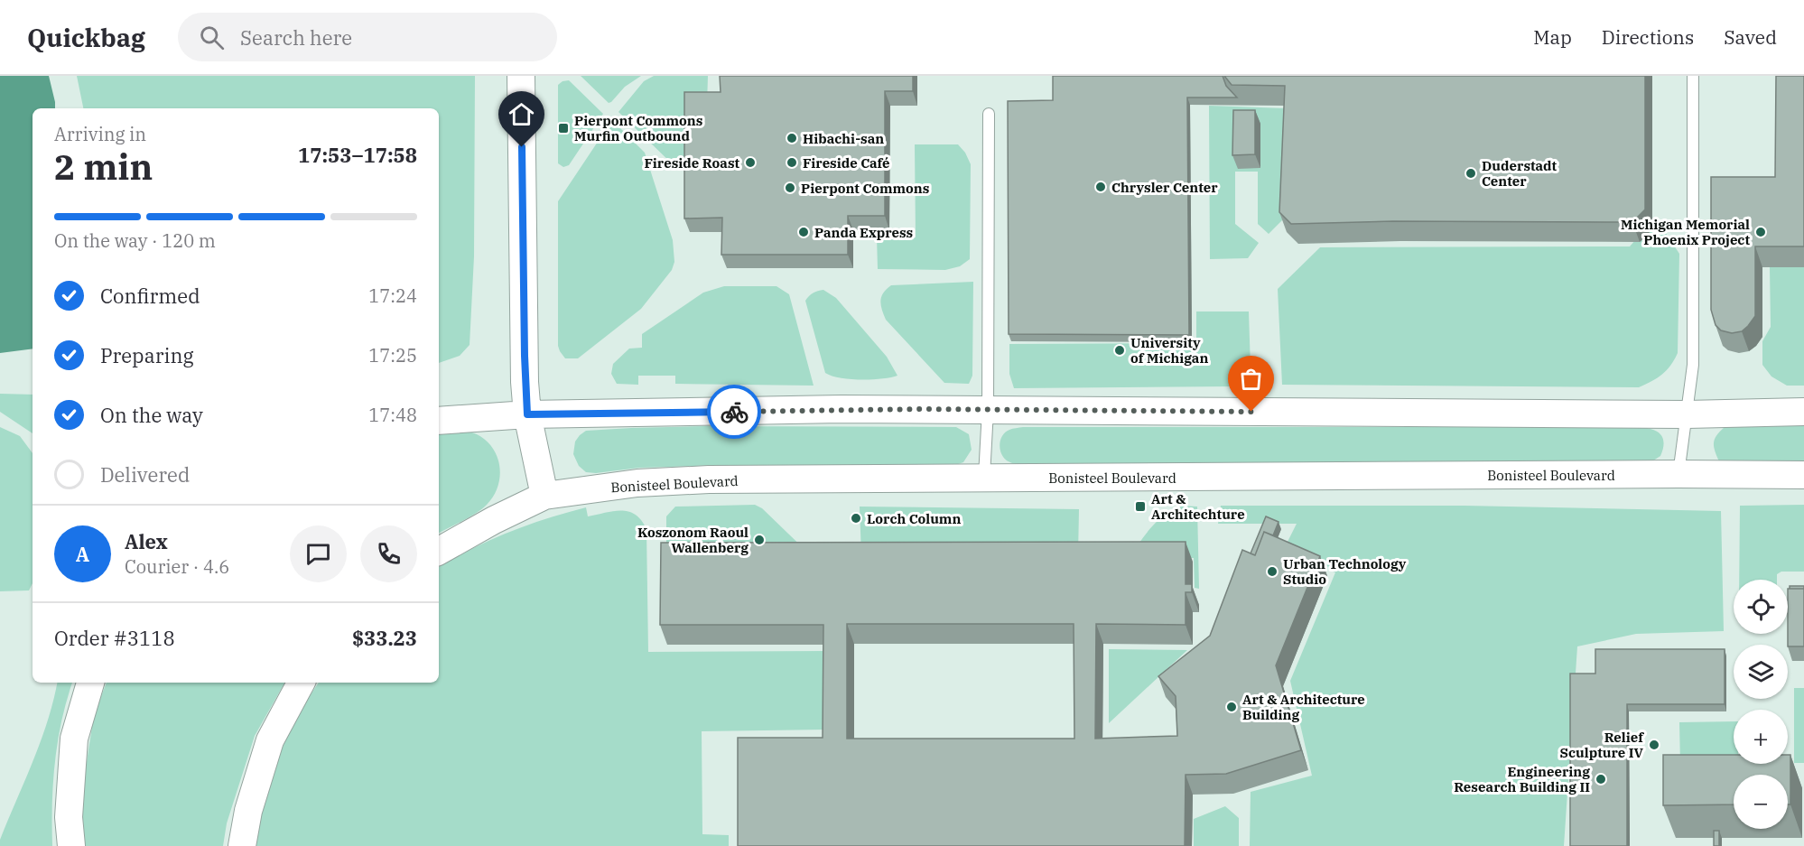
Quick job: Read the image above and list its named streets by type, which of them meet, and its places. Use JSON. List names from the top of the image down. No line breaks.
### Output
{"streets":{"street":["Bonisteel Boulevard"]},"places":{"transit":["Pierpont Commons Murfin Outbound","Art & Architechture"],"other":["Hibachi-san","Fireside Roast","Fireside Café","Duderstadt Center","Chrysler Center","Pierpont Commons","Panda Express","Michigan Memorial Phoenix Project","University of Michigan","Lorch Column","Koszonom Raoul Wallenberg","Urban Technology Studio","Art & Architecture Building","Relief Sculpture IV","Engineering Research Building II"]},"page":{"header":"Quickbag","search":"Search here","nav":["Map","Directions","Saved"],"heading":["2 min","Arriving in","17:53–17:58"],"panel":["Alex","Courier · 4.6","Order #3118","$33.23"],"bar":"On the way · 120 m","list":[["Confirmed","17:24"],["Preparing","17:25"],["On the way","17:48"],"Delivered"],"round":"A","map_buttons":["+","−"]}}
